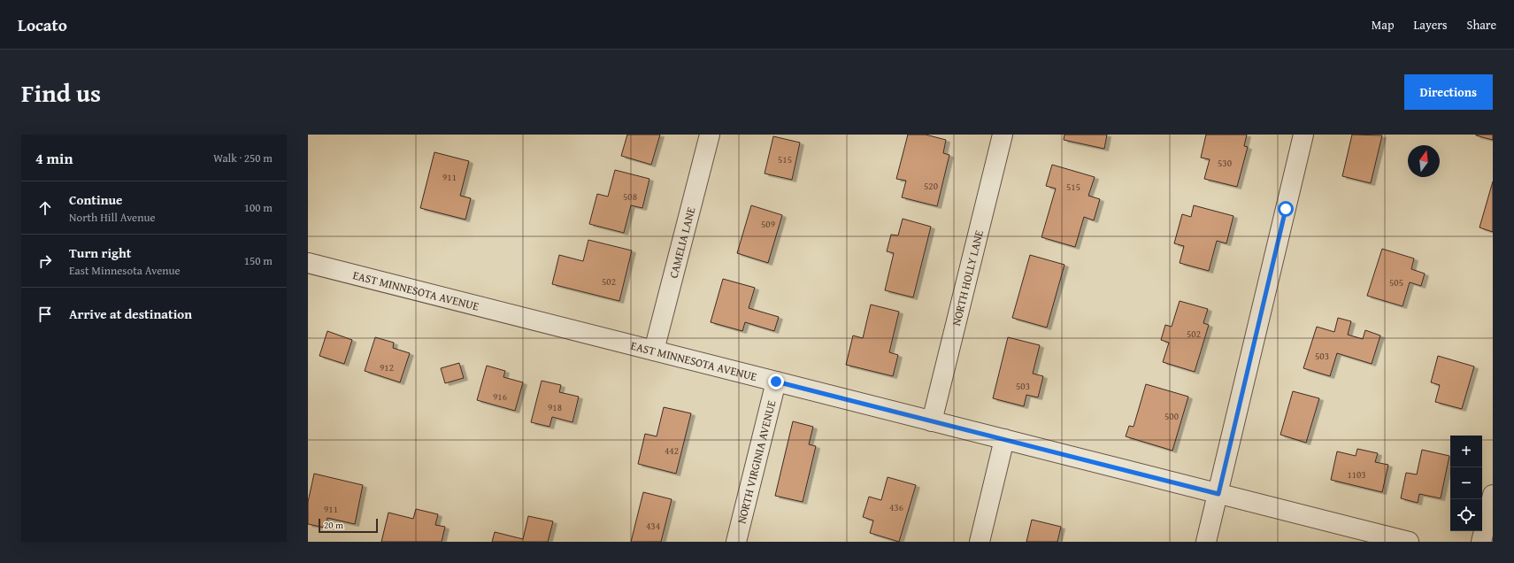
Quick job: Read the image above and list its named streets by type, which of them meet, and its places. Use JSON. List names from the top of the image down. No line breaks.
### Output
{"streets":{"street":["CAMELIA LANE","NORTH HOLLY LANE","EAST MINNESOTA AVENUE","NORTH VIRGINIA AVENUE"]},"crossings":[["CAMELIA LANE","EAST MINNESOTA AVENUE"],["NORTH HOLLY LANE","EAST MINNESOTA AVENUE"],["EAST MINNESOTA AVENUE","NORTH VIRGINIA AVENUE"]],"house_numbers":["515","530","911","520","515","508","509","502","505","502","503","912","503","916","918","500","442","1103","436","911","434"],"scale_bar":"20 m","north":"top","page":{"header":"Locato","nav":["Map","Layers","Share"],"title":"Find us","buttons":"Directions","heading":["4 min","Walk · 250 m"],"list":[["Continue","North Hill Avenue","100 m"],["Turn right","East Minnesota Avenue","150 m"],"Arrive at destination"],"map_buttons":["+","−"],"scale":"20 m"}}
